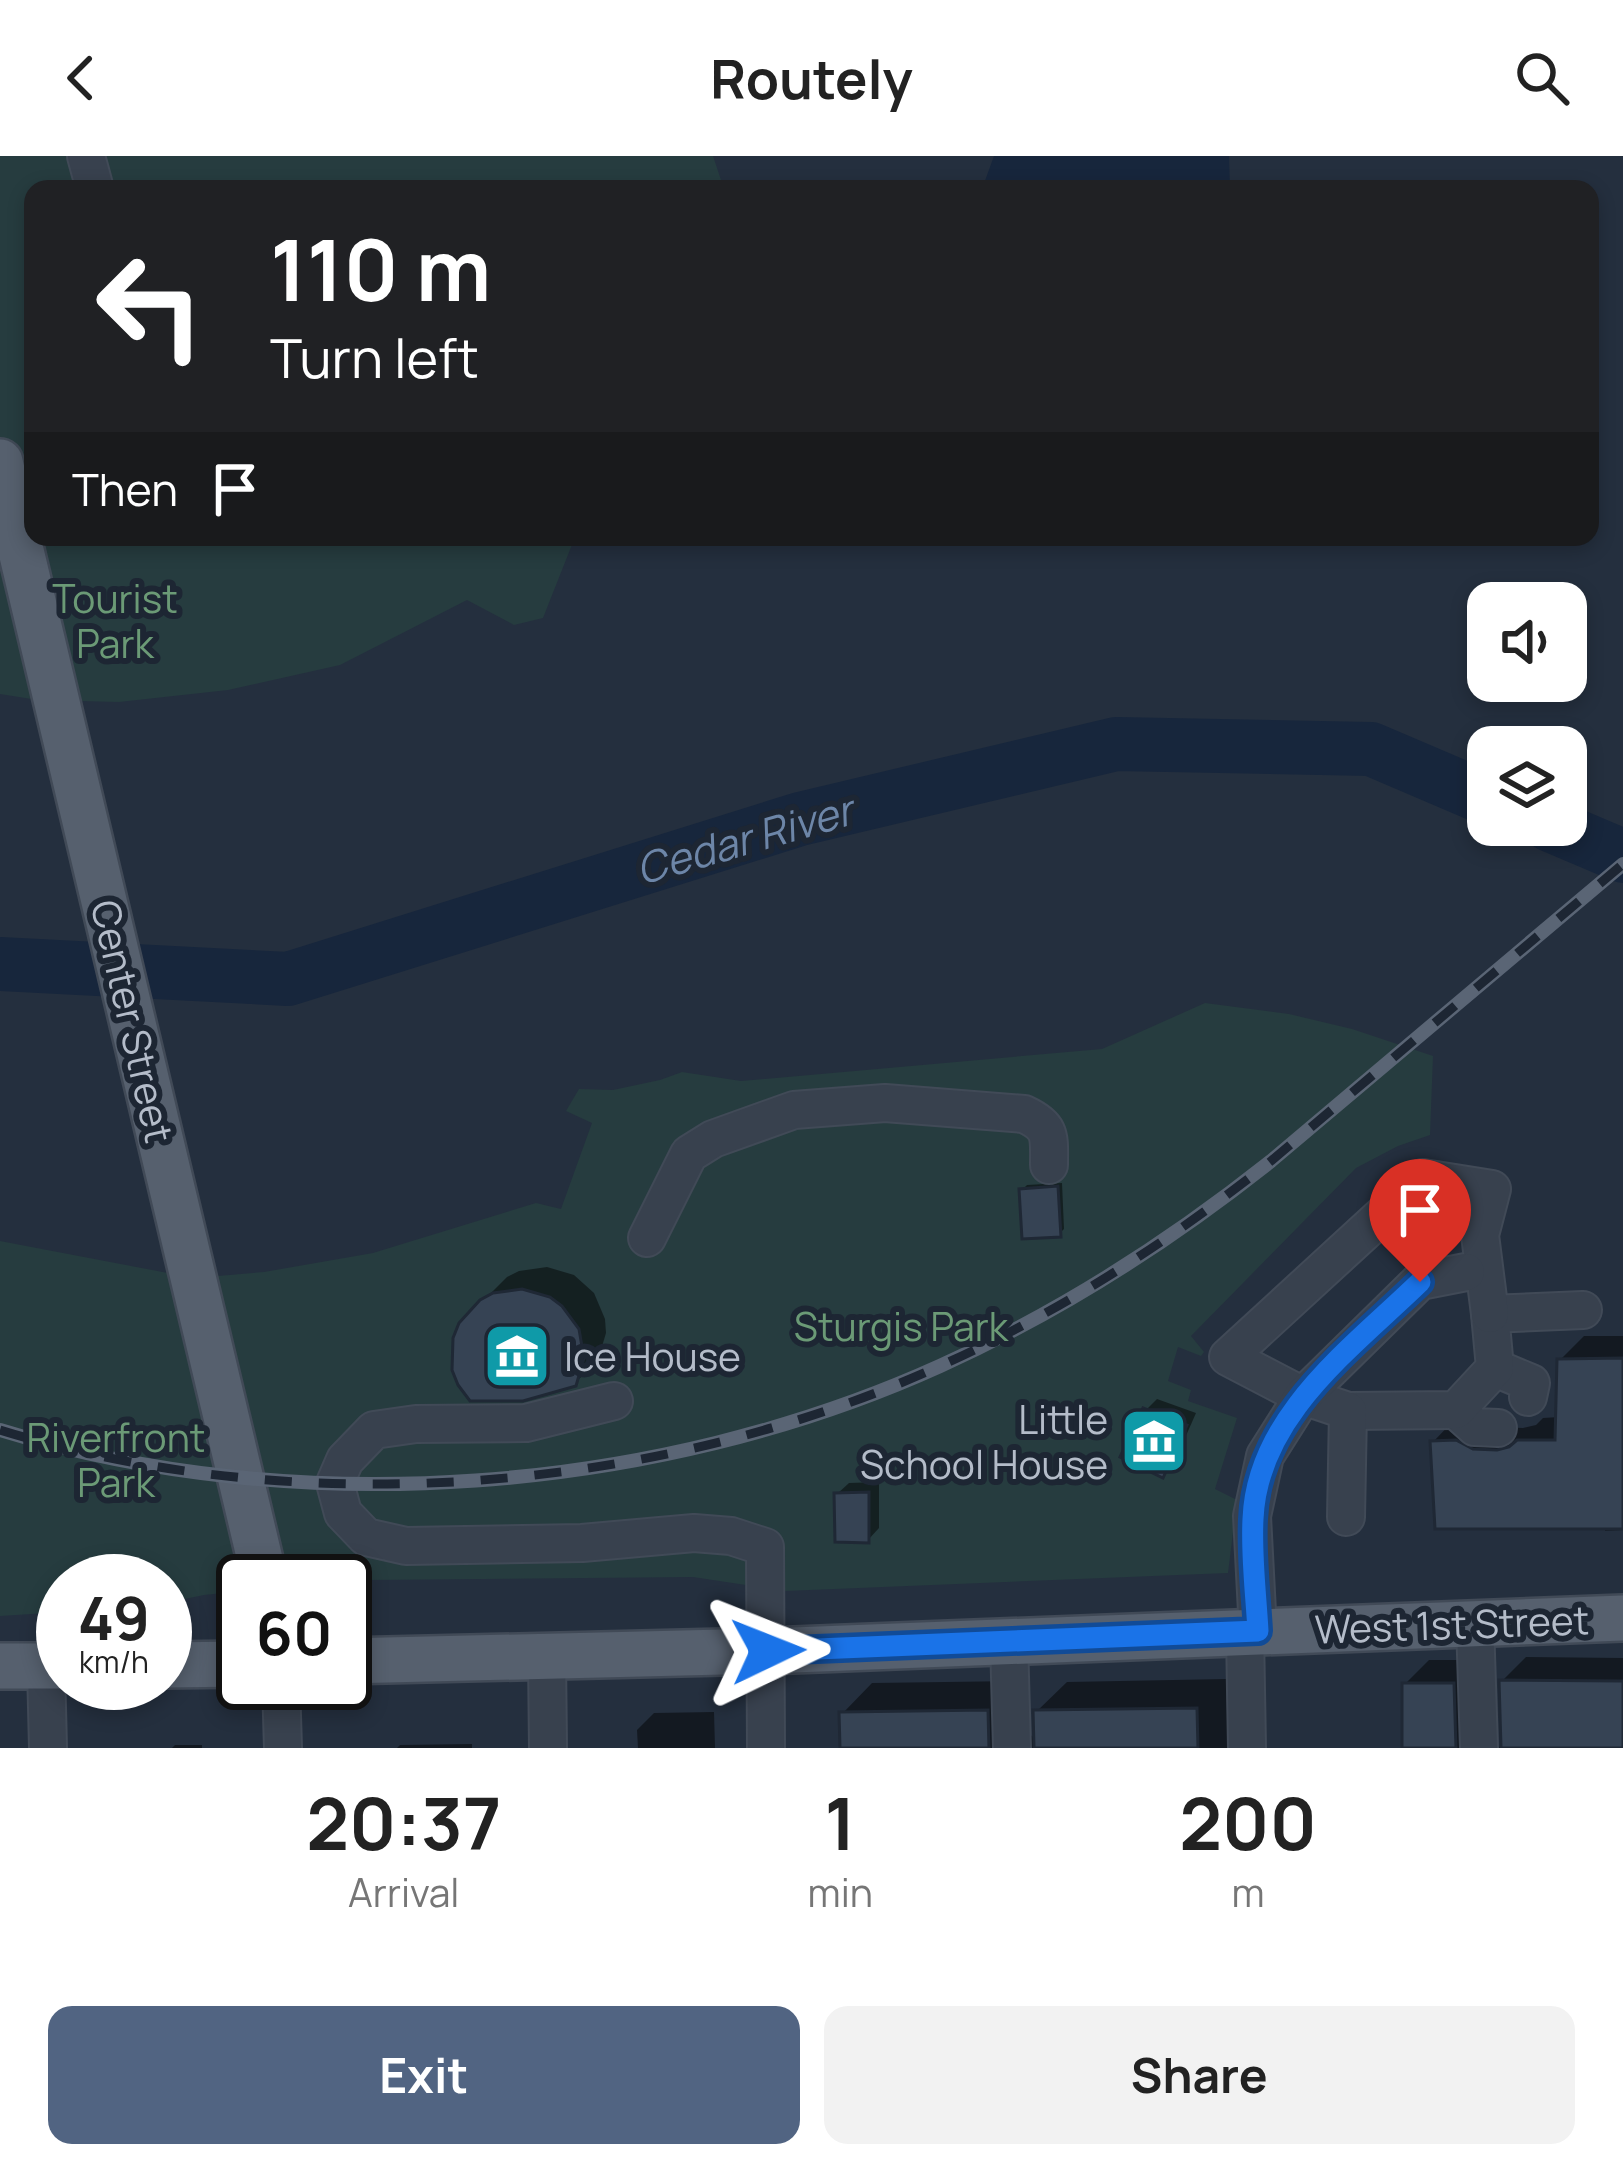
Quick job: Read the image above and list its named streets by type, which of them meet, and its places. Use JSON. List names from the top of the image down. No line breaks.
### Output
{"streets":{"main road":["Center Street","West 1st Street"]},"water":["Cedar River"],"parks":["Tourist Park","Sturgis Park","Riverfront Park"],"places":{"museum":["Ice House","Little School House"]},"page":{"header":"Routely","turn":["110 m","Turn left"],"then":"Then","speed":"49 km/h","limit":"60","eta":["20:37","Arrival","1","min","200","m"],"buttons":["Exit","Share"]}}
